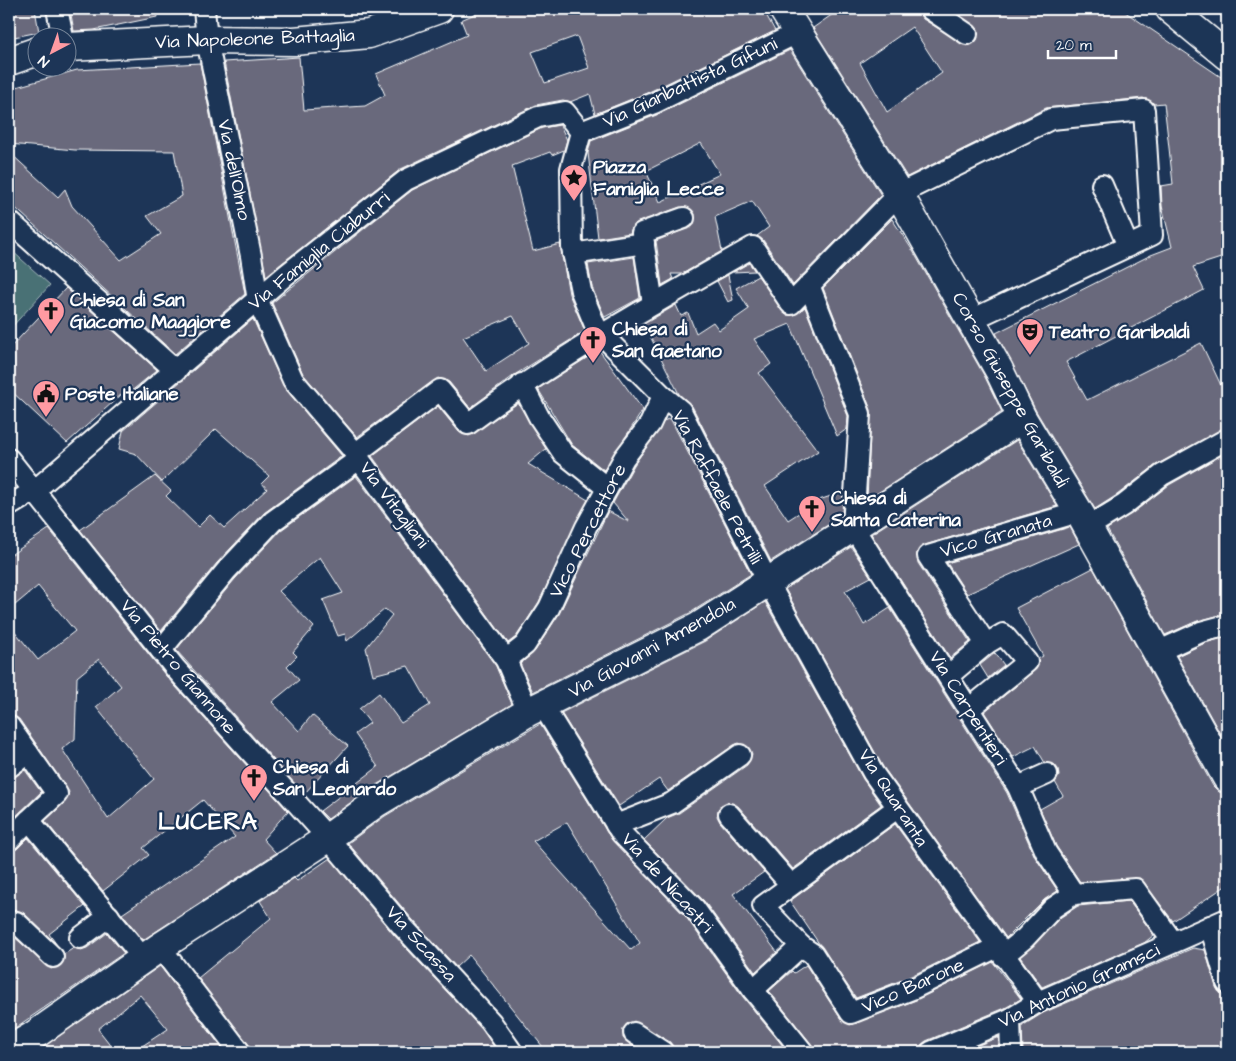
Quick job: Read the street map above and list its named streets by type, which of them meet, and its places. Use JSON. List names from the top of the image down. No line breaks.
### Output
{"streets":{"street":["Via Napoleone Battaglia","Via Gianbattista Gifuni","Via dell'Olmo","Via Famiglia Ciaburri","Corso Giuseppe Garibaldi","Via Raffaele Petrilli","Via Vitagliani","Vico Percettore","Vico Granata","Via Giovanni Amendola","Via Pietro Giannone","Via Carpentieri","Via Quaranta","Via de Nicastri","Via Scassa","Vico Barone","Via Antonio Gramsci"]},"crossings":[["Via Napoleone Battaglia","Via dell'Olmo"],["Via Gianbattista Gifuni","Via Famiglia Ciaburri"],["Via Gianbattista Gifuni","Corso Giuseppe Garibaldi"],["Via dell'Olmo","Via Famiglia Ciaburri"],["Via dell'Olmo","Via Vitagliani"],["Via Famiglia Ciaburri","Via Vitagliani"],["Via Famiglia Ciaburri","Via Pietro Giannone"],["Corso Giuseppe Garibaldi","Vico Granata"],["Corso Giuseppe Garibaldi","Via Giovanni Amendola"],["Via Raffaele Petrilli","Vico Percettore"],["Via Raffaele Petrilli","Via Giovanni Amendola"],["Via Raffaele Petrilli","Via Quaranta"],["Via Vitagliani","Vico Percettore"],["Via Vitagliani","Via Giovanni Amendola"],["Via Vitagliani","Via de Nicastri"],["Via Giovanni Amendola","Via Pietro Giannone"],["Via Giovanni Amendola","Via Carpentieri"],["Via Giovanni Amendola","Via Quaranta"],["Via Giovanni Amendola","Via de Nicastri"],["Via Giovanni Amendola","Via Scassa"],["Via Pietro Giannone","Via Scassa"],["Via Quaranta","Vico Barone"],["Via Quaranta","Via Antonio Gramsci"]],"districts":["LUCERA"],"places":{"place":["Piazza Famiglia Lecce"],"church":["Chiesa di San Giacomo Maggiore","Chiesa di San Gaetano","Chiesa di Santa Caterina","Chiesa di San Leonardo"],"theatre":["Teatro Garibaldi"],"public building":["Poste Italiane"]},"scale_bar":"20 m","north":"bottom left"}
